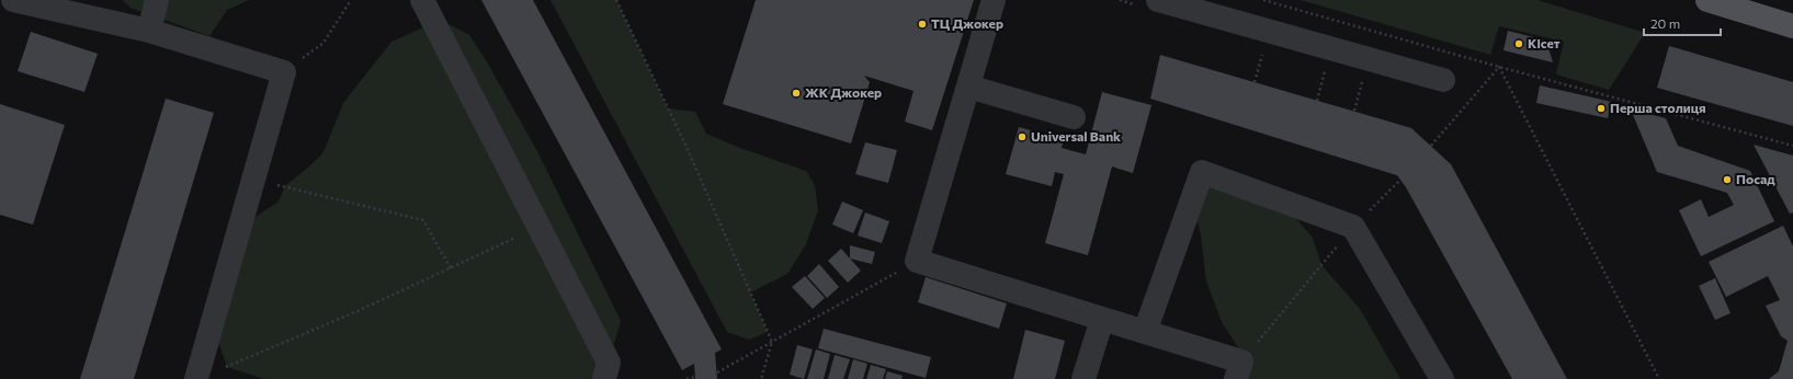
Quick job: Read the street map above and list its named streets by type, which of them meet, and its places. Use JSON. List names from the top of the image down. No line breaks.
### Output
{"places":["ТЦ Джокер","Кісет","ЖК Джокер","Перша столиця","Universal Bank","Посад"],"scale_bar":"20 m"}
